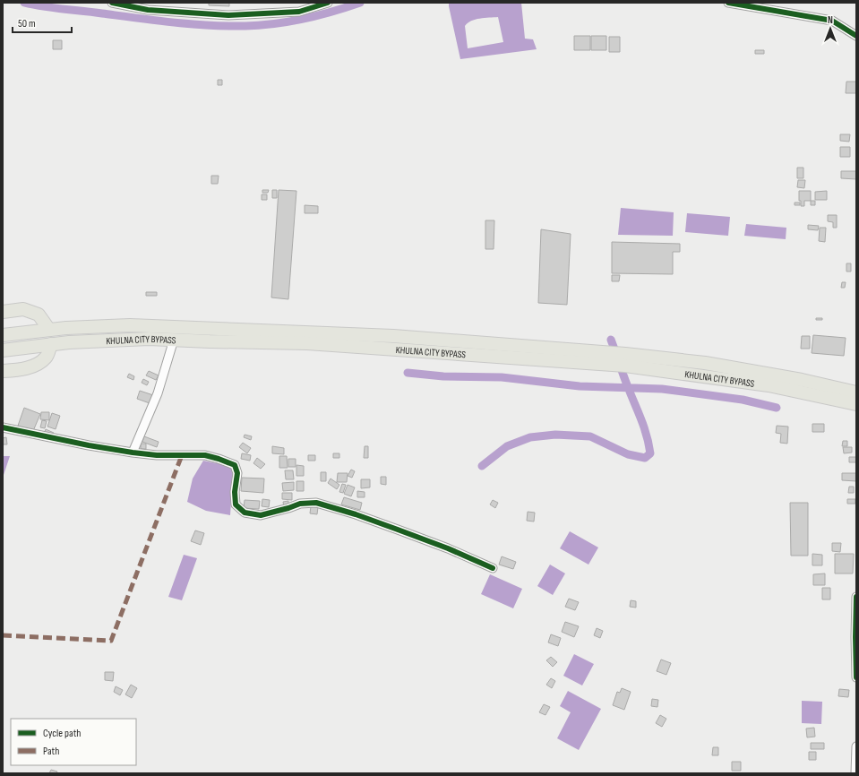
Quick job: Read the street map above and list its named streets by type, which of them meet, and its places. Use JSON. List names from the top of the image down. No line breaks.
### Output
{"streets":{"highway":["KHULNA CITY BYPASS"]},"legend":["Cycle path","Path"],"scale_bar":"50 m","north":"top"}
